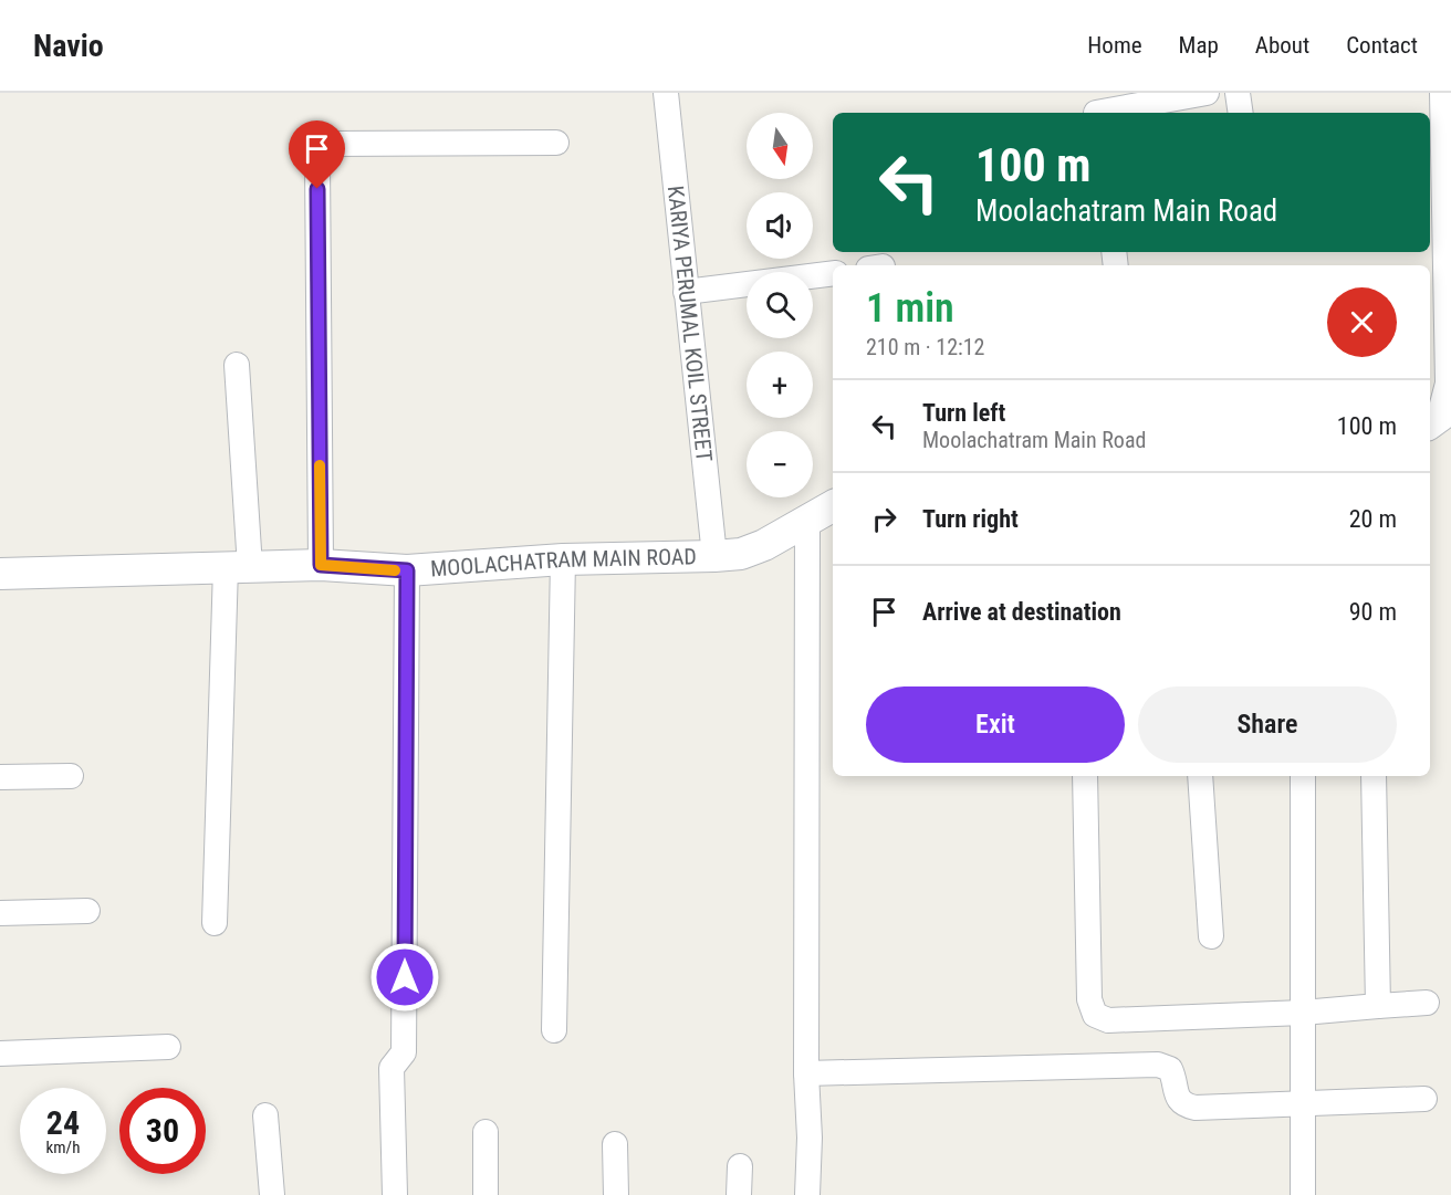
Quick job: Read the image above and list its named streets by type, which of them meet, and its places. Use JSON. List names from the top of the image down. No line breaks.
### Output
{"streets":{"street":["KARIYA PERUMAL KOIL STREET","MOOLACHATRAM MAIN ROAD"]},"crossings":[["KARIYA PERUMAL KOIL STREET","MOOLACHATRAM MAIN ROAD"]],"north":"bottom","page":{"header":"Navio","nav":["Home","Map","About","Contact"],"map_buttons":["+","−"],"turn":["100 m","Moolachatram Main Road"],"heading":["1 min","210 m · 12:12"],"list":[{"name":"Turn left","note":"Moolachatram Main Road","value":"100 m"},{"name":"Turn right","value":"20 m"},{"name":"Arrive at destination","value":"90 m"}],"buttons":["Exit","Share"],"speed":"24 km/h","limit":"30"}}
